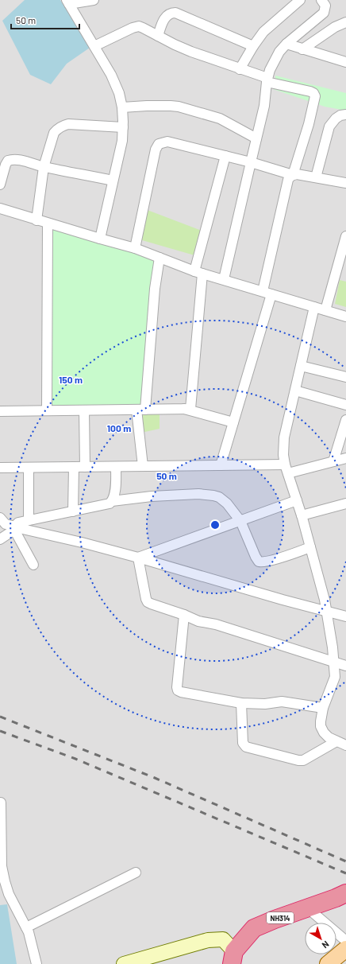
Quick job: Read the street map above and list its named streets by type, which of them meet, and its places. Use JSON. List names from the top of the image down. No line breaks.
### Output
{"streets":{"highway":["NH314"]},"scale_bar":"50 m","north":"bottom right","rings":["150 m","100 m","50 m"]}
